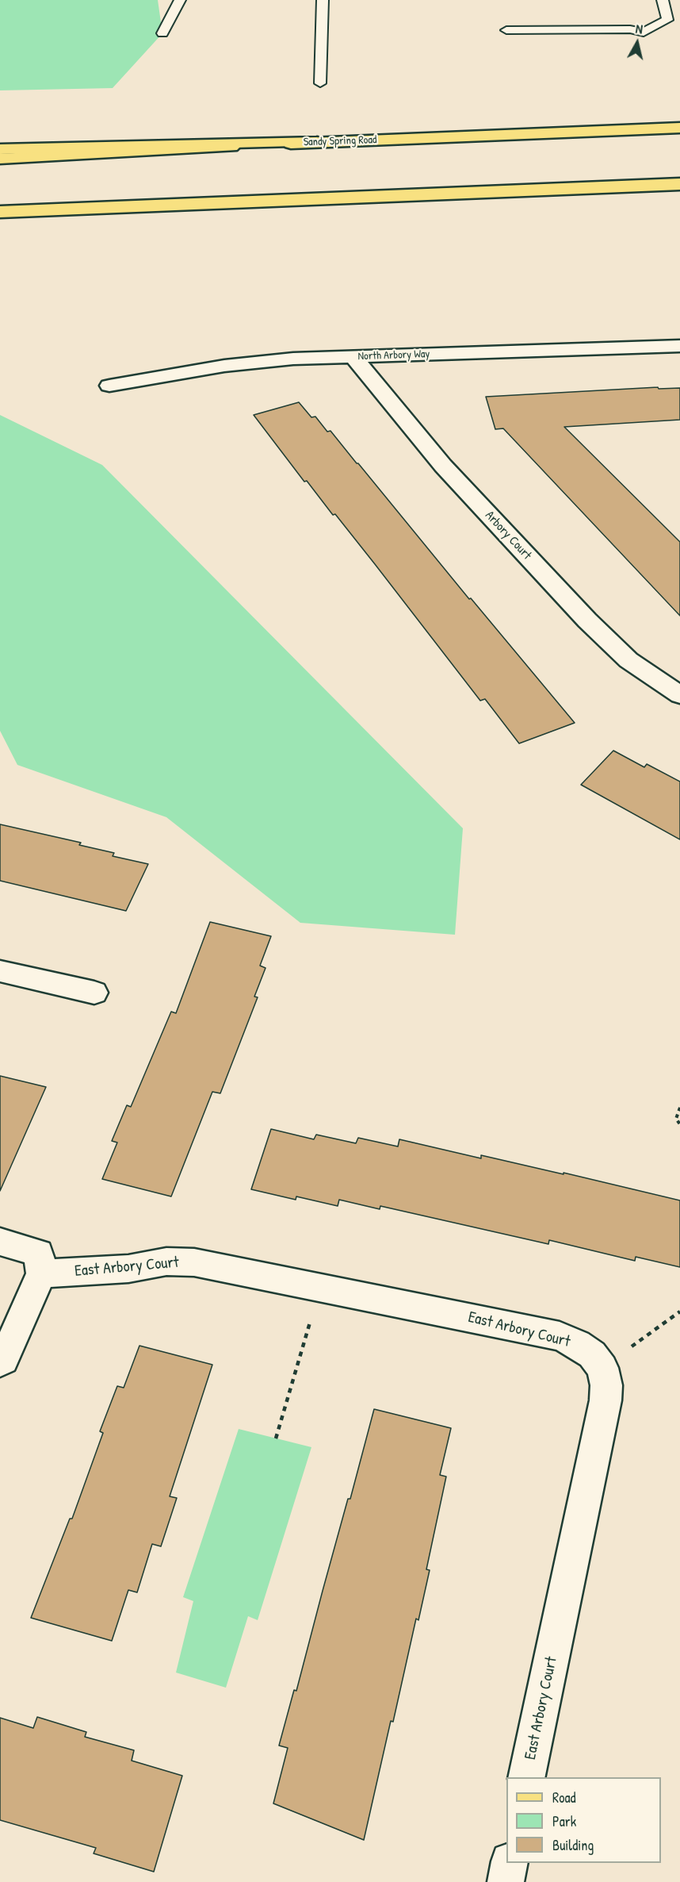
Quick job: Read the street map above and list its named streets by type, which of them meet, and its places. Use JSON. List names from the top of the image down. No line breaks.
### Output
{"streets":{"main road":["Sandy Spring Road"],"street":["North Arbory Way","Arbory Court","East Arbory Court"]},"crossings":[["North Arbory Way","Arbory Court"]],"legend":["Road","Park","Building"],"north":"top"}
